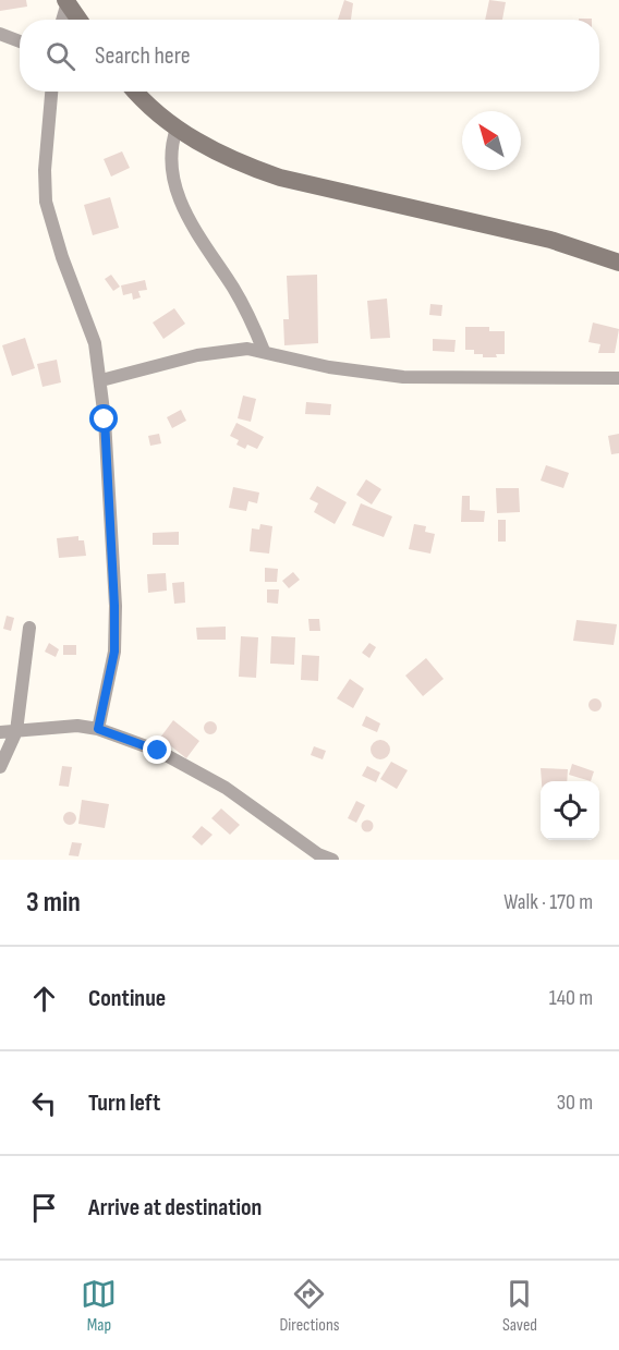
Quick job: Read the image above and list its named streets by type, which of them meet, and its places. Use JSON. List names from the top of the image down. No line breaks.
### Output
{"north":"top left","page":{"search":"Search here","heading":["3 min","Walk · 170 m"],"list":[["Continue","140 m"],["Turn left","30 m"],"Arrive at destination"],"nav":["Map","Directions","Saved"]}}
